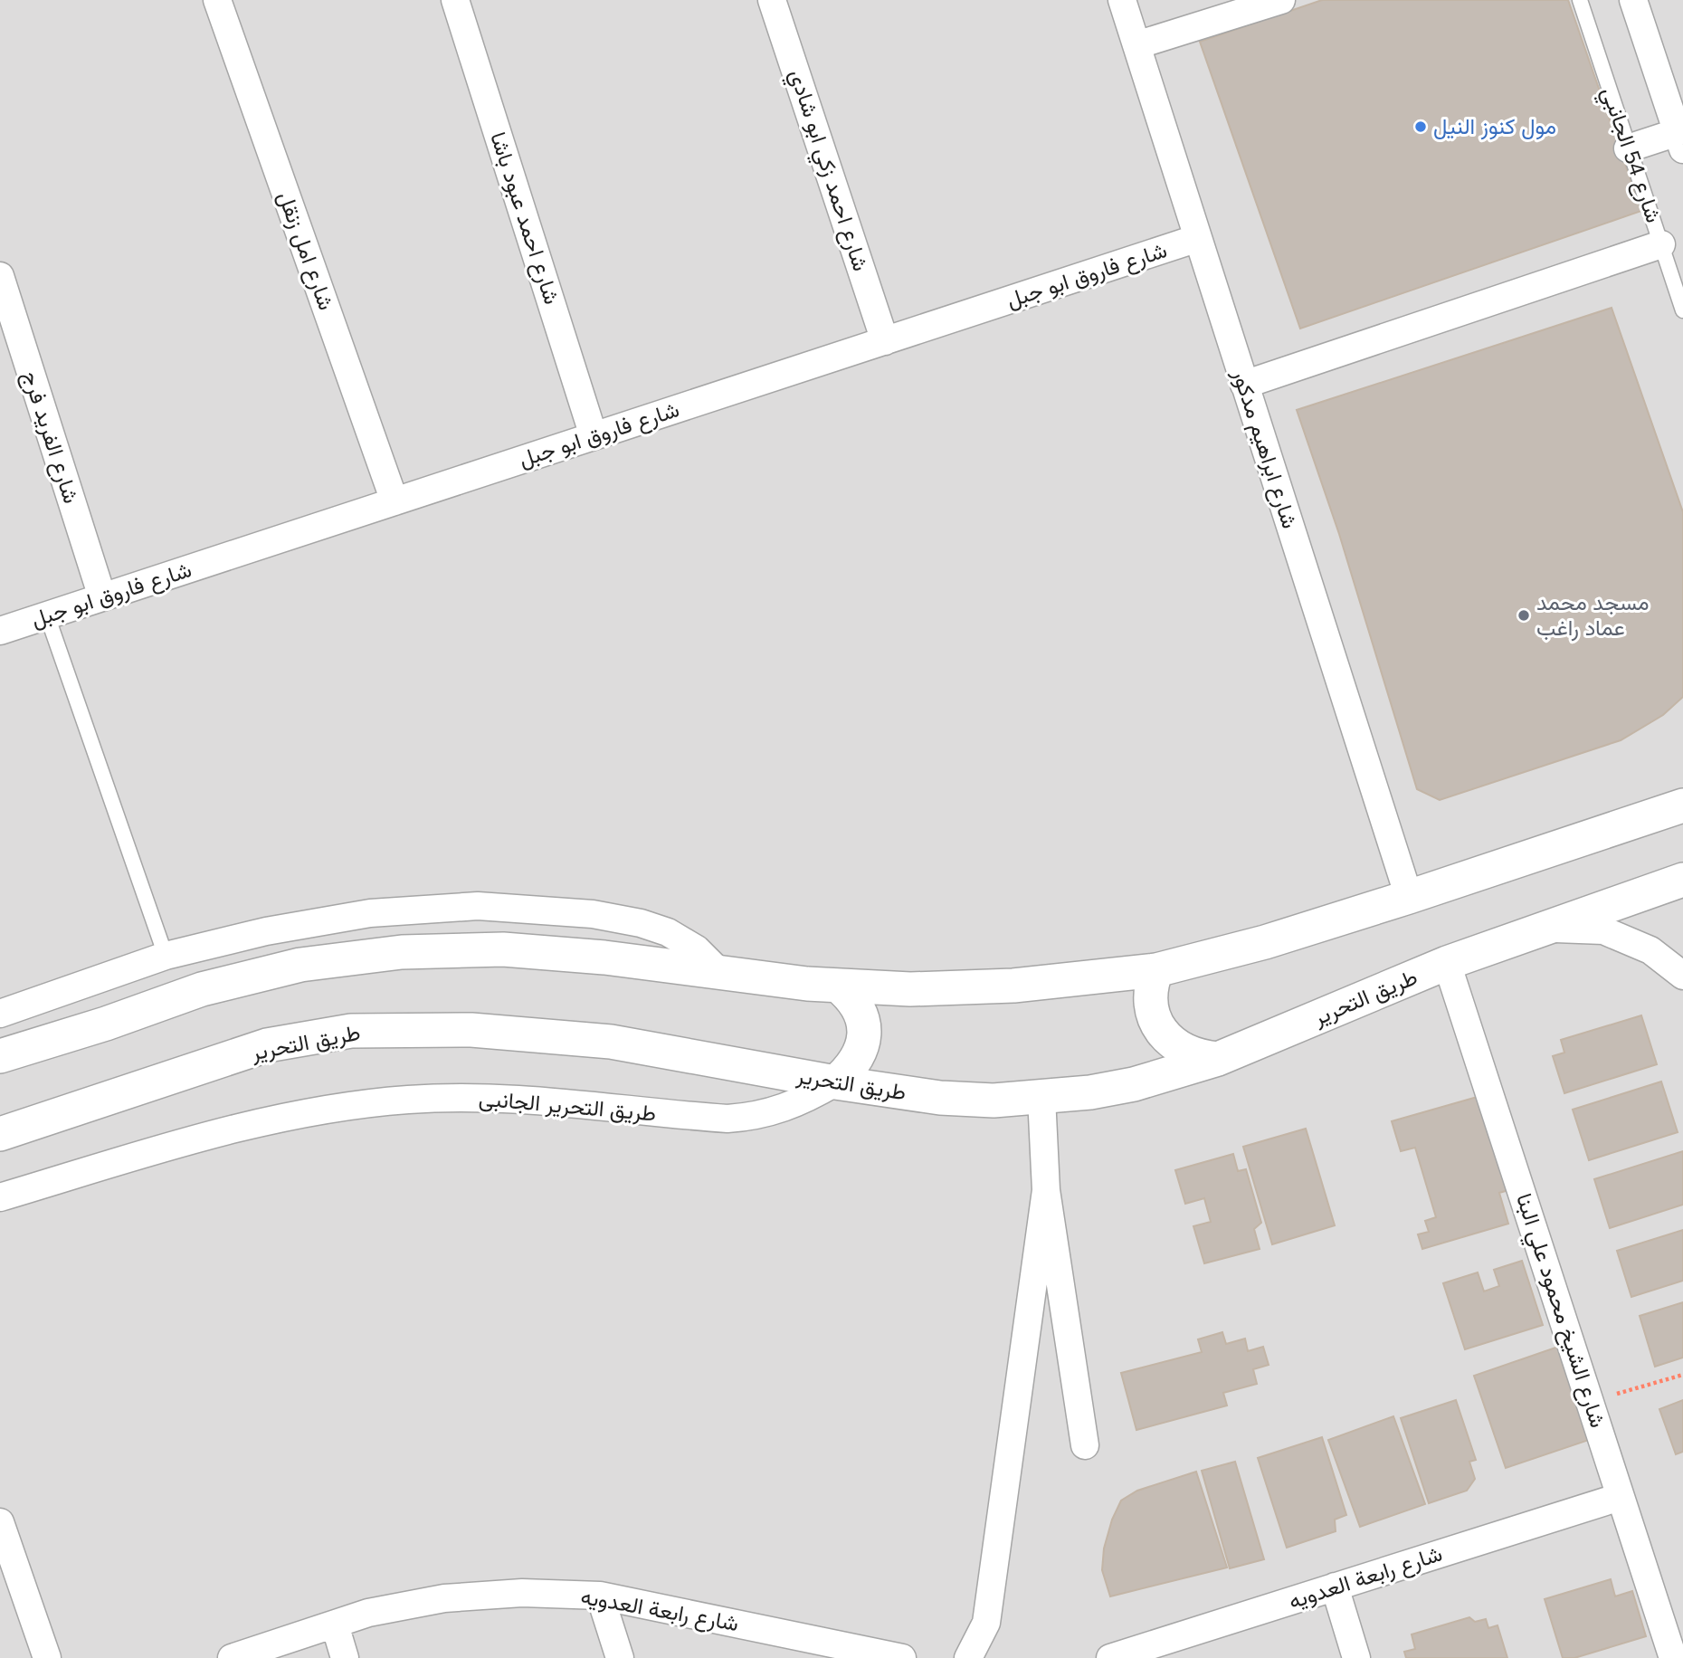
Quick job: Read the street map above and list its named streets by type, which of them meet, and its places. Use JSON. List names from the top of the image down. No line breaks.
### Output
{"streets":{"street":["شارع احمد زكي ابو شادي","شارع احمد عبود باشا","شارع امل زنقل","شارع فاروق ابو جبل","شارع الفريد فرج","شارع ابراهيم مدكور","طريق التحرير","طريق التحرير الجانبى","شارع الشيخ محمود علي البنا","شارع رابعة العدويه"],"lane":["شارع 54 الجانبي"]},"crossings":[["شارع احمد زكي ابو شادي","شارع فاروق ابو جبل"],["شارع احمد عبود باشا","شارع فاروق ابو جبل"],["شارع امل زنقل","شارع فاروق ابو جبل"],["شارع فاروق ابو جبل","شارع الفريد فرج"],["شارع فاروق ابو جبل","شارع ابراهيم مدكور"],["طريق التحرير","طريق التحرير الجانبى"],["طريق التحرير","شارع الشيخ محمود علي البنا"],["شارع الشيخ محمود علي البنا","شارع رابعة العدويه"]],"places":["مول كنوز النيل","مسجد محمد عماد راغب"]}
